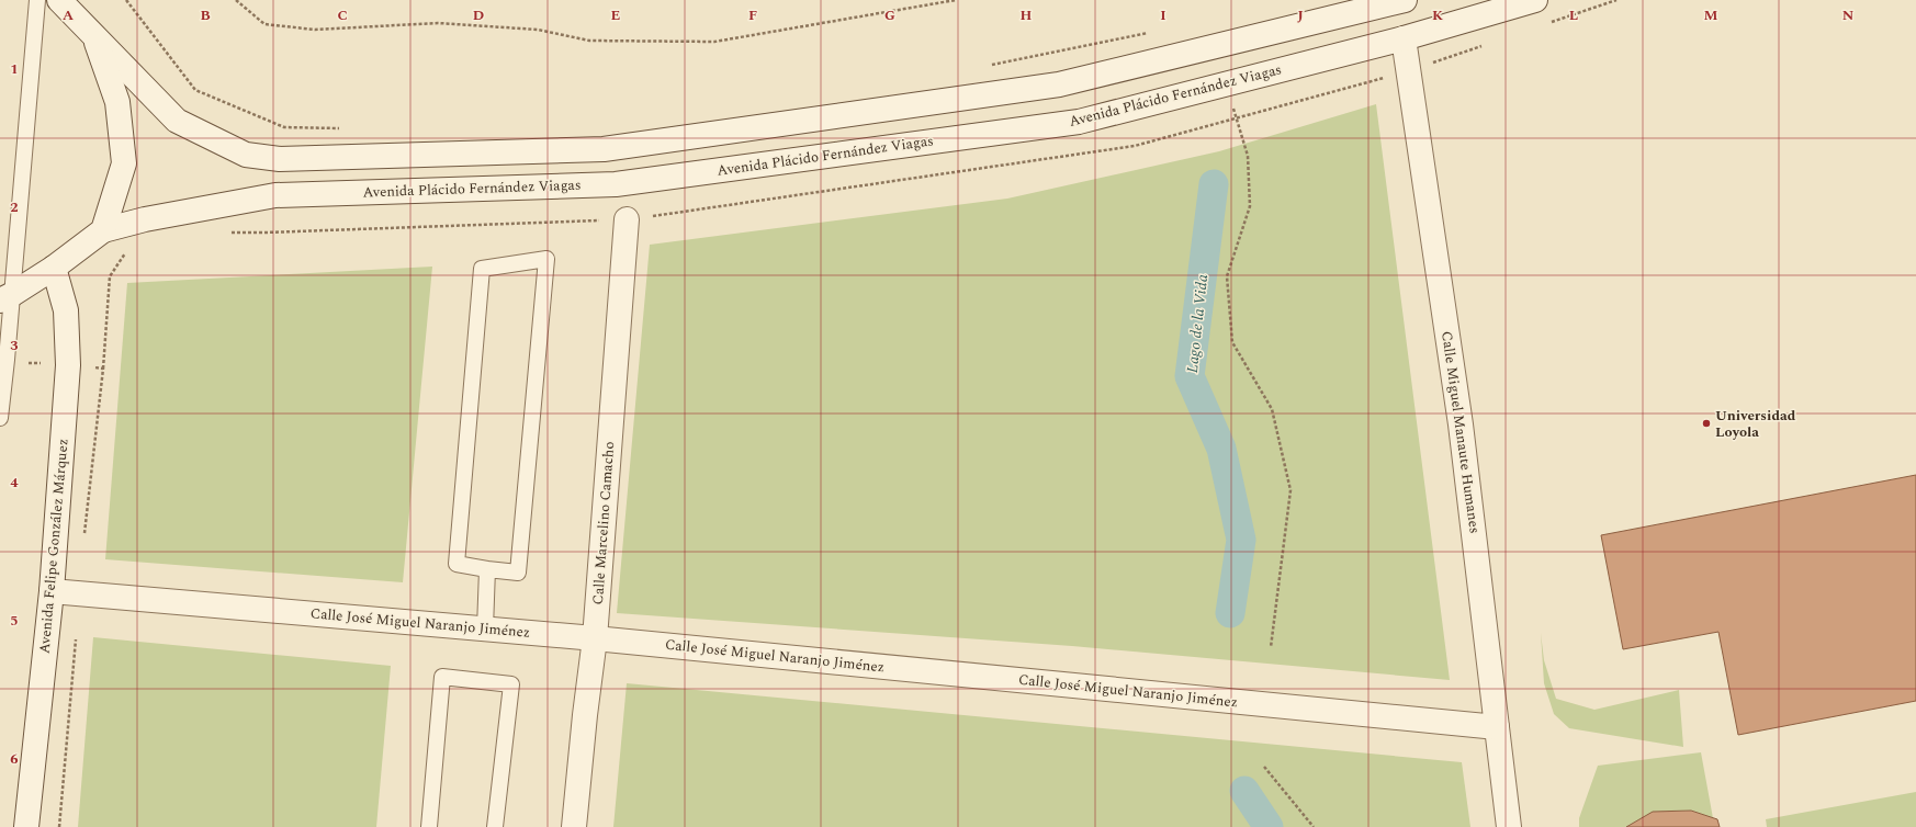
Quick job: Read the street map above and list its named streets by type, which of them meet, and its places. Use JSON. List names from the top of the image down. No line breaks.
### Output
{"streets":{"main road":["Avenida Plácido Fernández Viagas","Calle Miguel Manaute Humanes","Calle Marcelino Camacho","Avenida Felipe González Márquez","Calle José Miguel Naranjo Jiménez"]},"crossings":[["Avenida Plácido Fernández Viagas","Calle Miguel Manaute Humanes"],["Calle Miguel Manaute Humanes","Calle José Miguel Naranjo Jiménez"],["Calle Marcelino Camacho","Calle José Miguel Naranjo Jiménez"],["Avenida Felipe González Márquez","Calle José Miguel Naranjo Jiménez"]],"water":["Lago de la Vida"],"places":["Universidad Loyola"],"grid":{"columns":["A","B","C","D","E","F","G","H","I","J","K","L","M","N"],"rows":["1","2","3","4","5","6"]}}
